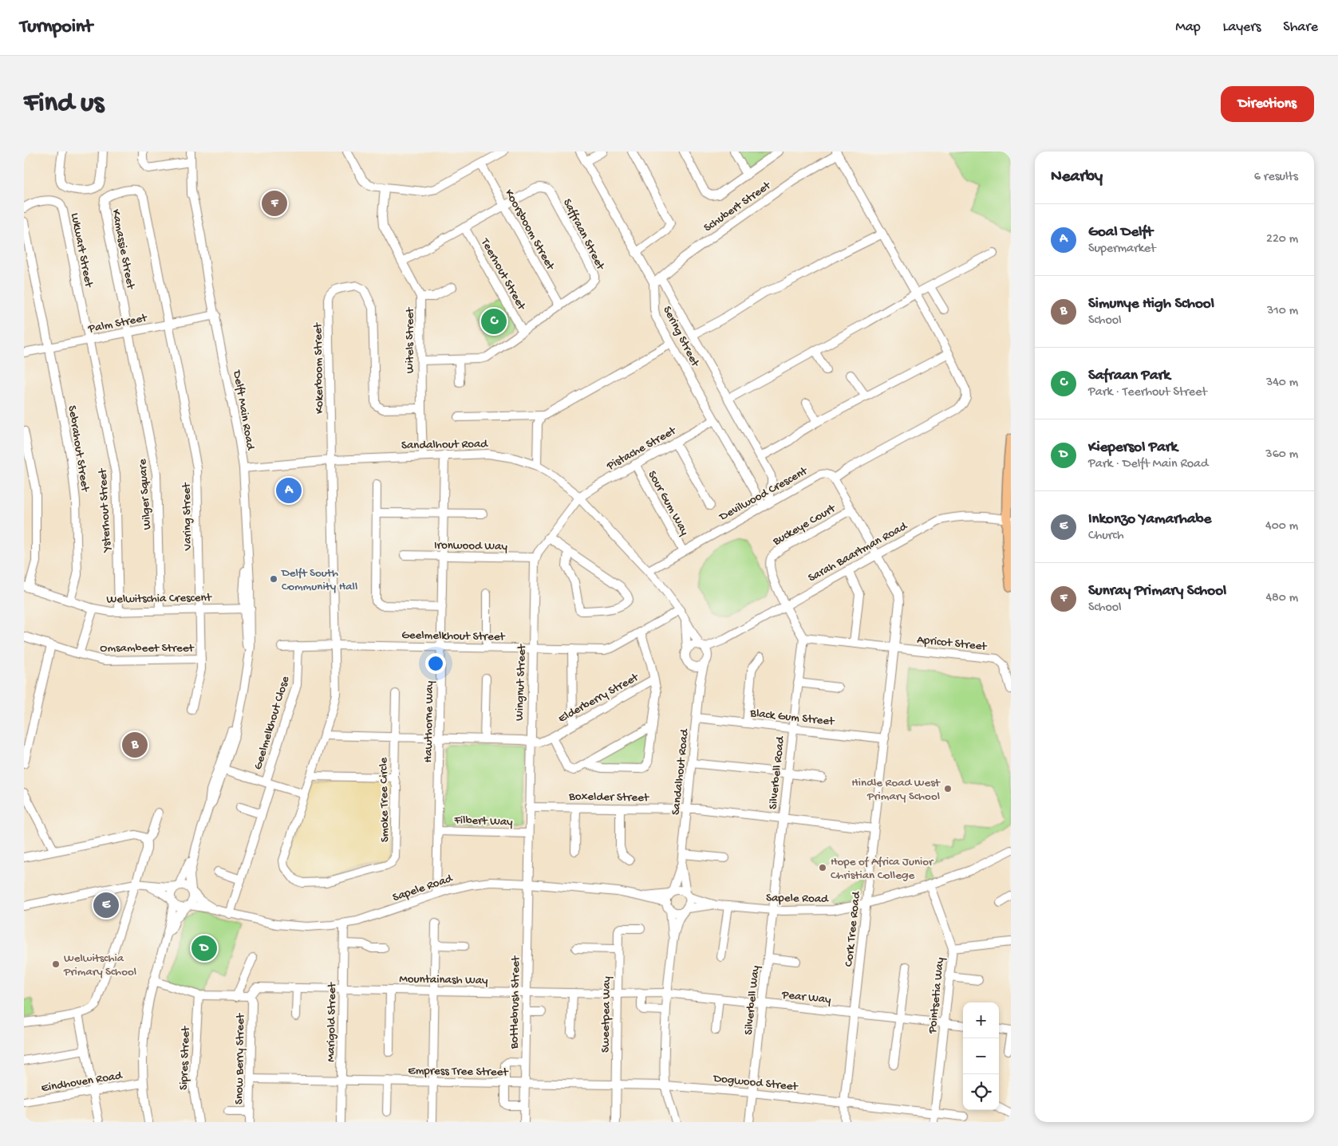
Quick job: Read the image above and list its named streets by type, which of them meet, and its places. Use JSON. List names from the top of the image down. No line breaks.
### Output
{"streets":{"street":["Schubert Street","Koorsboom Street","Saffraan Street","Kamassie Street","Lukwart Street","Teerhout Street","Palm Street","Sering Street","Witels Street","Kokerboom Street","Delft Main Road","Sandalhout Road","Pistache Street","Sebrahout Street","Devilwood Crescent","Wilger Square","Sour Gum Way","Ysterhout Street","Varing Street","Buckeye Court","Ironwood Way","Sarah Baartman Road","Welwitschia Crescent","Geelmelkhout Street","Apricot Street","Omsambeet Street","Wingnut Street","Elderberry Street","Black Gum Street","Hawthorne Way","Geelmelkhout Close","Silverbell Road","Boxelder Street","Smoke Tree Circle","Filbert Way","Sapele Road","Cork Tree Road","Mountainash Way","Pointsetia Way","Pear Way","Silverbell Way","Bottlebrush Street","Sweetpea Way","Marigold Street","Sipres Street","Snow Berry Street","Empress Tree Street","Eindhoven Road","Dogwood Street"]},"crossings":[["Schubert Street","Sering Street"],["Schubert Street","Devilwood Crescent"],["Koorsboom Street","Saffraan Street"],["Saffraan Street","Teerhout Street"],["Saffraan Street","Witels Street"],["Kamassie Street","Palm Street"],["Kamassie Street","Wilger Square"],["Kamassie Street","Varing Street"],["Lukwart Street","Palm Street"],["Lukwart Street","Ysterhout Street"],["Palm Street","Delft Main Road"],["Palm Street","Sebrahout Street"],["Palm Street","Wilger Square"],["Palm Street","Ysterhout Street"],["Palm Street","Varing Street"],["Sering Street","Pistache Street"],["Sering Street","Devilwood Crescent"],["Witels Street","Kokerboom Street"],["Witels Street","Sandalhout Road"],["Kokerboom Street","Sandalhout Road"],["Kokerboom Street","Geelmelkhout Street"],["Kokerboom Street","Elderberry Street"],["Kokerboom Street","Smoke Tree Circle"],["Delft Main Road","Sandalhout Road"],["Delft Main Road","Welwitschia Crescent"],["Delft Main Road","Sapele Road"],["Sandalhout Road","Pistache Street"],["Sandalhout Road","Devilwood Crescent"],["Sandalhout Road","Sarah Baartman Road"],["Sandalhout Road","Geelmelkhout Street"],["Sandalhout Road","Wingnut Street"],["Sandalhout Road","Black Gum Street"],["Sandalhout Road","Hawthorne Way"],["Sandalhout Road","Boxelder Street"],["Sandalhout Road","Sapele Road"],["Pistache Street","Sour Gum Way"],["Pistache Street","Wingnut Street"],["Sebrahout Street","Welwitschia Crescent"],["Devilwood Crescent","Sour Gum Way"],["Wilger Square","Welwitschia Crescent"],["Ysterhout Street","Welwitschia Crescent"],["Varing Street","Welwitschia Crescent"],["Varing Street","Omsambeet Street"],["Buckeye Court","Sarah Baartman Road"],["Ironwood Way","Wingnut Street"],["Ironwood Way","Hawthorne Way"],["Sarah Baartman Road","Cork Tree Road"],["Geelmelkhout Street","Wingnut Street"],["Geelmelkhout Street","Elderberry Street"],["Geelmelkhout Street","Hawthorne Way"],["Apricot Street","Silverbell Road"],["Apricot Street","Cork Tree Road"],["Wingnut Street","Elderberry Street"],["Wingnut Street","Boxelder Street"],["Wingnut Street","Filbert Way"],["Wingnut Street","Sapele Road"],["Wingnut Street","Bottlebrush Street"],["Elderberry Street","Hawthorne Way"],["Elderberry Street","Smoke Tree Circle"],["Black Gum Street","Silverbell Road"],["Black Gum Street","Cork Tree Road"],["Hawthorne Way","Filbert Way"],["Hawthorne Way","Sapele Road"],["Geelmelkhout Close","Sapele Road"],["Silverbell Road","Boxelder Street"],["Silverbell Road","Sapele Road"],["Silverbell Road","Silverbell Way"],["Boxelder Street","Cork Tree Road"],["Sapele Road","Cork Tree Road"],["Sapele Road","Pointsetia Way"],["Sapele Road","Silverbell Way"],["Sapele Road","Bottlebrush Street"],["Sapele Road","Marigold Street"],["Cork Tree Road","Pear Way"],["Cork Tree Road","Dogwood Street"],["Mountainash Way","Pear Way"],["Mountainash Way","Bottlebrush Street"],["Mountainash Way","Sweetpea Way"],["Mountainash Way","Marigold Street"],["Pointsetia Way","Pear Way"],["Pointsetia Way","Dogwood Street"],["Pear Way","Silverbell Way"],["Silverbell Way","Dogwood Street"],["Bottlebrush Street","Empress Tree Street"],["Sweetpea Way","Empress Tree Street"],["Marigold Street","Empress Tree Street"],["Snow Berry Street","Empress Tree Street"],["Empress Tree Street","Dogwood Street"]],"places":["Delft South Community Hall","Hindle Road West Primary School","Hope of Africa Junior Christian College","Welwitschia Primary School"],"page":{"header":"Turnpoint","nav":["Map","Layers","Share"],"buttons":"Directions","title":"Find us","heading":["Nearby","6 results"],"pins":["F","C","A","B","E","D"],"list":[{"mark":"A","name":"Goal Delft","note":"Supermarket","value":"220 m"},{"mark":"B","name":"Simunye High School","note":"School","value":"310 m"},{"mark":"C","name":"Safraan Park","note":"Park · Teerhout Street","value":"340 m"},{"mark":"D","name":"Kiepersol Park","note":"Park · Delft Main Road","value":"360 m"},{"mark":"E","name":"Inkonzo Yamarhabe","note":"Church","value":"400 m"},{"mark":"F","name":"Sunray Primary School","note":"School","value":"480 m"}],"map_buttons":["+","−"]}}
